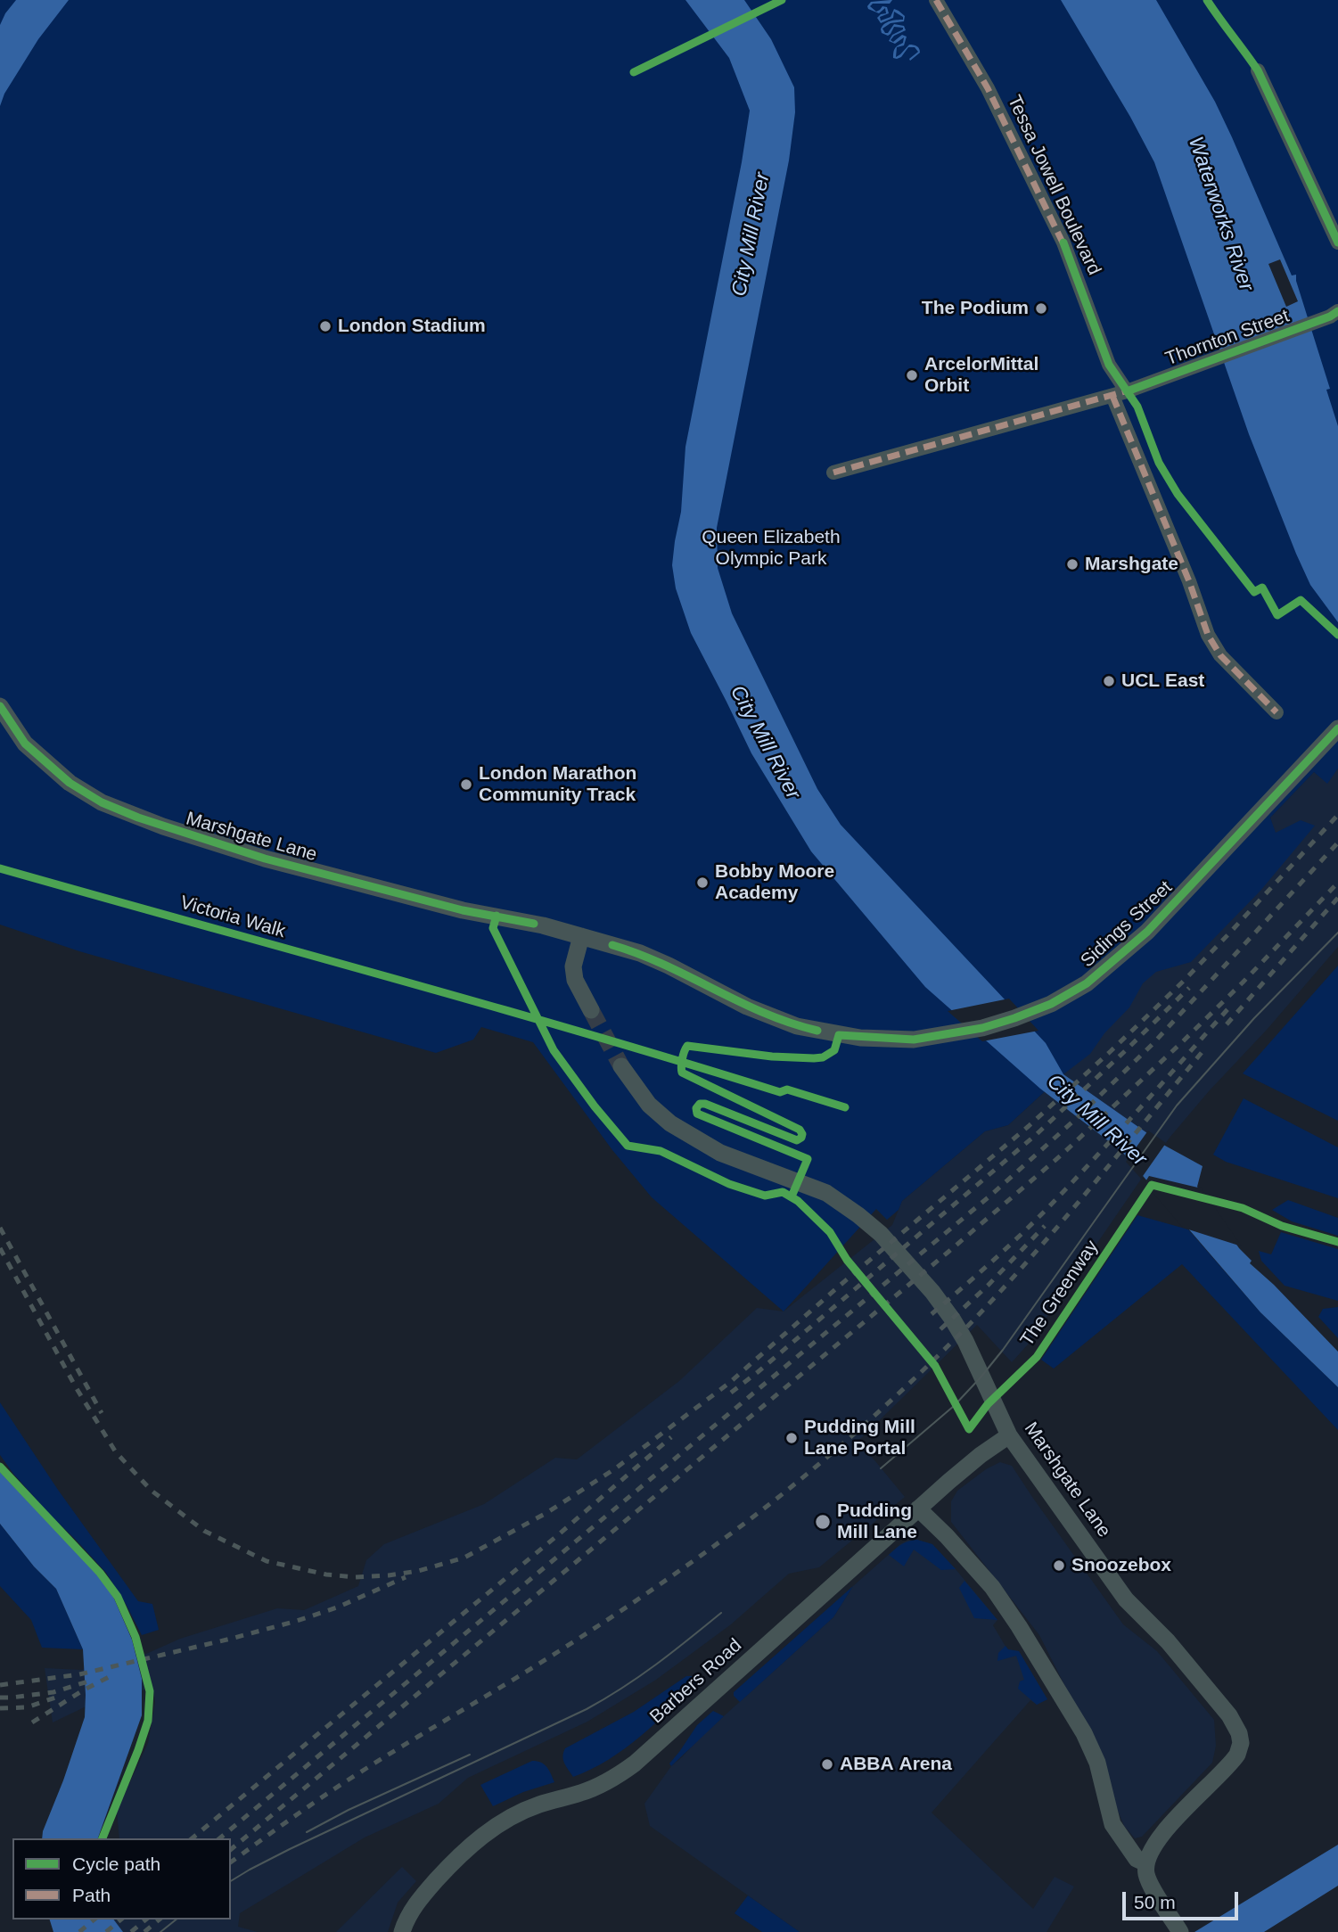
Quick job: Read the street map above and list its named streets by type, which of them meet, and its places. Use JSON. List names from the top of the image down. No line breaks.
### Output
{"streets":{"street":["Tessa Jowell Boulevard","Thornton Street","Marshgate Lane","Sidings Street","Barbers Road"],"cycle path":["Victoria Walk","The Greenway"]},"crossings":[["Tessa Jowell Boulevard","Thornton Street"],["Marshgate Lane","Sidings Street"],["Marshgate Lane","Barbers Road"]],"water":["Waterworks River","City Mill River"],"parks":["Queen Elizabeth Olympic Park"],"places":["The Podium","London Stadium","ArcelorMittal Orbit","Marshgate","UCL East","London Marathon Community Track","Bobby Moore Academy","Pudding Mill Lane Portal","Pudding Mill Lane","Snoozebox","ABBA Arena"],"legend":["Cycle path","Path"],"scale_bar":"50 m"}
